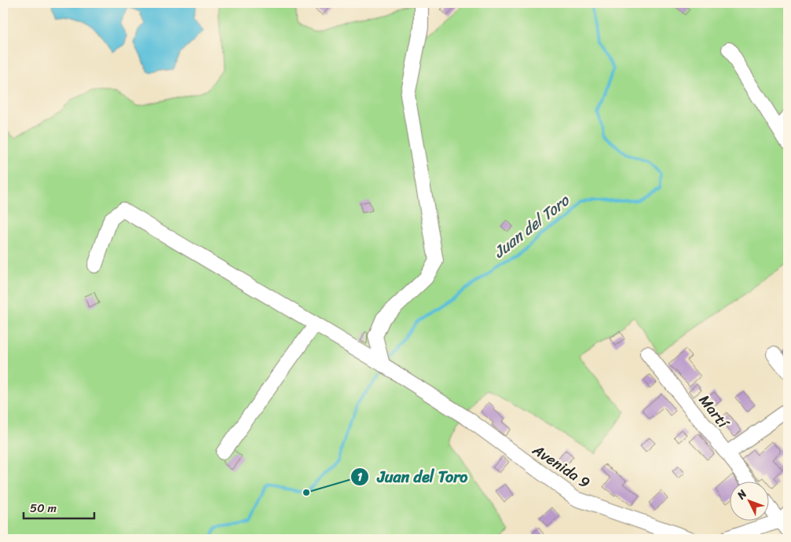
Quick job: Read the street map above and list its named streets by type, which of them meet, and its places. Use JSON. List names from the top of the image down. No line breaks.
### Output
{"streets":{"street":["Martí","Avenida 9"]},"water":["Juan del Toro"],"places":["Juan del Toro"],"scale_bar":"50 m","north":"top left"}
